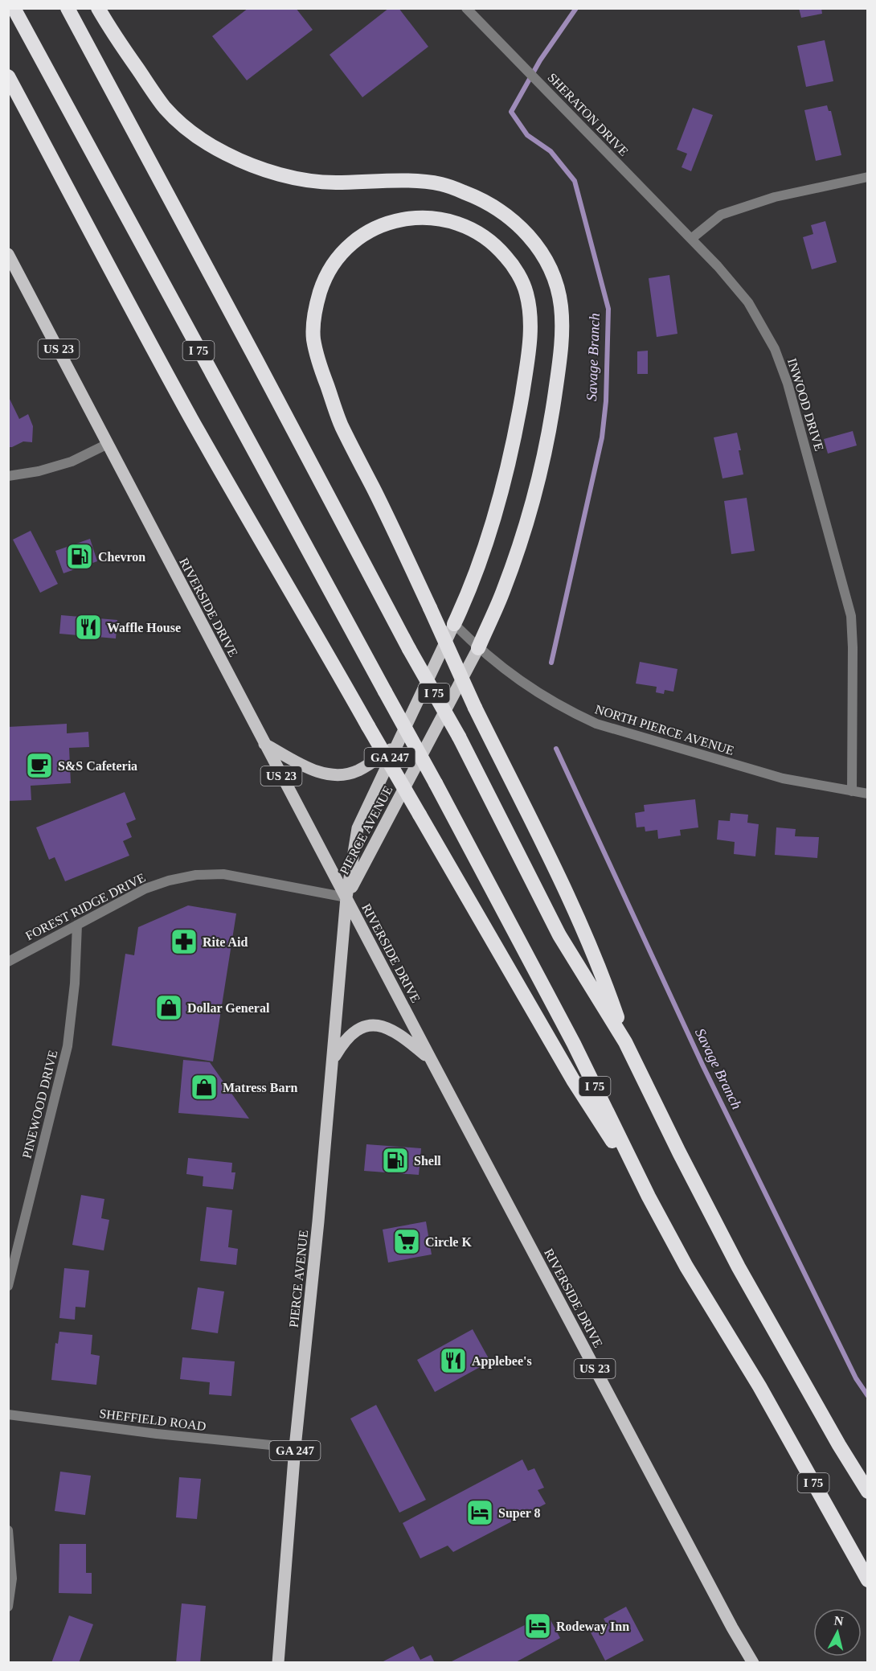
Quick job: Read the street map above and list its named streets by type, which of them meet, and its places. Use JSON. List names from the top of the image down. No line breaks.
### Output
{"streets":{"highway":["I 75"],"main road":["US 23","RIVERSIDE DRIVE","GA 247","PIERCE AVENUE"],"street":["SHERATON DRIVE","INWOOD DRIVE","NORTH PIERCE AVENUE","FOREST RIDGE DRIVE","PINEWOOD DRIVE","SHEFFIELD ROAD"]},"crossings":[["SHERATON DRIVE","INWOOD DRIVE"],["INWOOD DRIVE","NORTH PIERCE AVENUE"],["RIVERSIDE DRIVE","PIERCE AVENUE"],["RIVERSIDE DRIVE","FOREST RIDGE DRIVE"],["NORTH PIERCE AVENUE","PIERCE AVENUE"],["PIERCE AVENUE","FOREST RIDGE DRIVE"],["PIERCE AVENUE","SHEFFIELD ROAD"],["FOREST RIDGE DRIVE","PINEWOOD DRIVE"]],"water":["Savage Branch"],"places":{"fuel station":["Chevron","Shell"],"restaurant":["Waffle House","Applebee's"],"cafe":["S&S Cafeteria"],"pharmacy":["Rite Aid"],"shop":["Dollar General","Matress Barn"],"supermarket":["Circle K"],"hotel":["Super 8","Rodeway Inn"]},"north":"top"}
